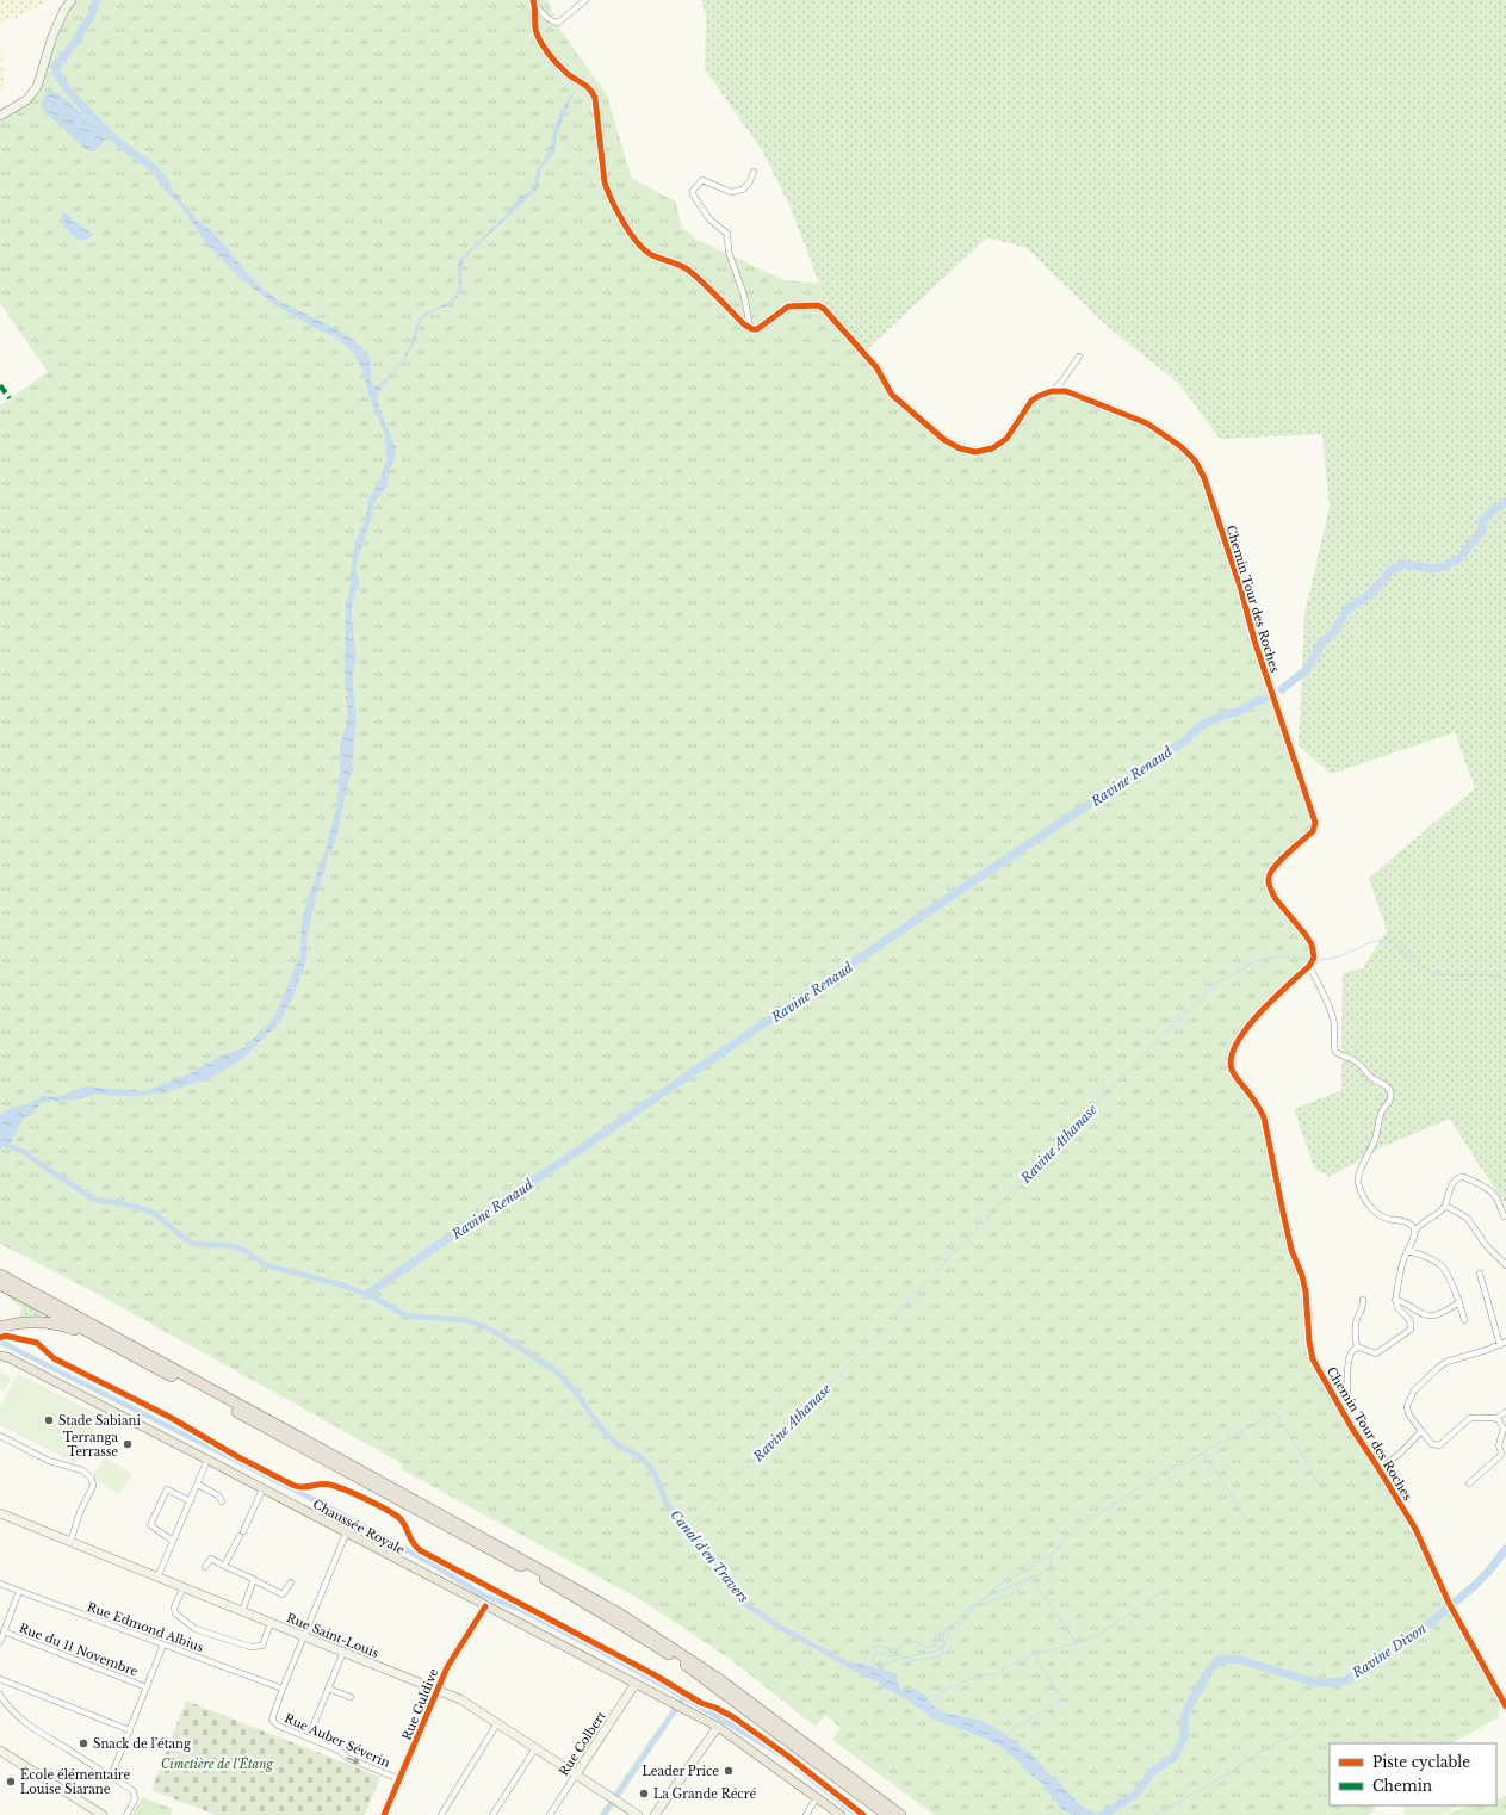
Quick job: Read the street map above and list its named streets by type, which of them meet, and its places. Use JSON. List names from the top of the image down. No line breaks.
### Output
{"streets":{"main road":["Chaussée Royale"],"street":["Chemin Tour des Roches","Rue Edmond Albius","Rue Saint-Louis","Rue du 11 Novembre","Rue Guldive","Rue Auber Séverin","Rue Colbert"]},"crossings":[["Chaussée Royale","Rue Guldive"],["Chaussée Royale","Rue Colbert"],["Rue Edmond Albius","Rue Auber Séverin"],["Rue Saint-Louis","Rue Guldive"],["Rue Saint-Louis","Rue Auber Séverin"],["Rue Saint-Louis","Rue Colbert"],["Rue Guldive","Rue Auber Séverin"]],"one_way":["Rue Auber Séverin"],"water":["Ravine Renaud","Ravine Athanase","Canal d'en Travers","Ravine Divon"],"parks":["Cimetière de l'Étang"],"places":["Stade Sabiani","Terranga Terrasse","Snack de l’étang","Leader Price","École élémentaire Louise Siarane","La Grande Récré"],"legend":["Piste cyclable","Chemin"]}
